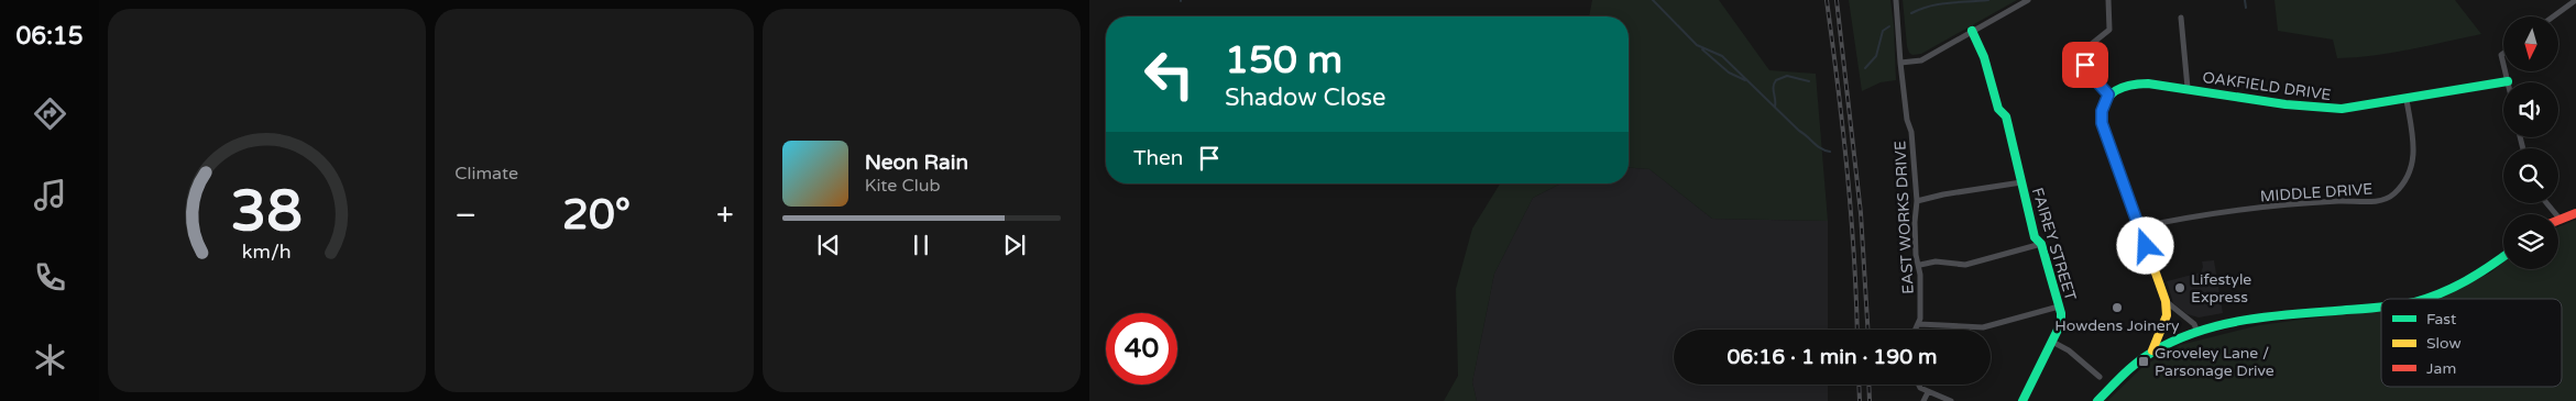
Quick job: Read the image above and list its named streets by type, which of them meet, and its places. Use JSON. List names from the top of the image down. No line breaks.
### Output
{"streets":{"street":["OAKFIELD DRIVE","MIDDLE DRIVE","EAST WORKS DRIVE","FAIREY STREET"]},"crossings":[["OAKFIELD DRIVE","MIDDLE DRIVE"]],"places":{"other":["Lifestyle Express","Howdens Joinery"],"transit":["Groveley Lane / Parsonage Drive"]},"legend":["Fast","Slow","Jam"],"north":"bottom","page":{"tabs":"06:15","tile":"Climate","turn":["150 m","Shadow Close"],"then":"Then","song":["Neon Rain","Kite Club"],"heat":["−","20°","+"],"limit":"40","trip":"06:16 · 1 min · 190 m","gauge":["38","km/h"]}}
